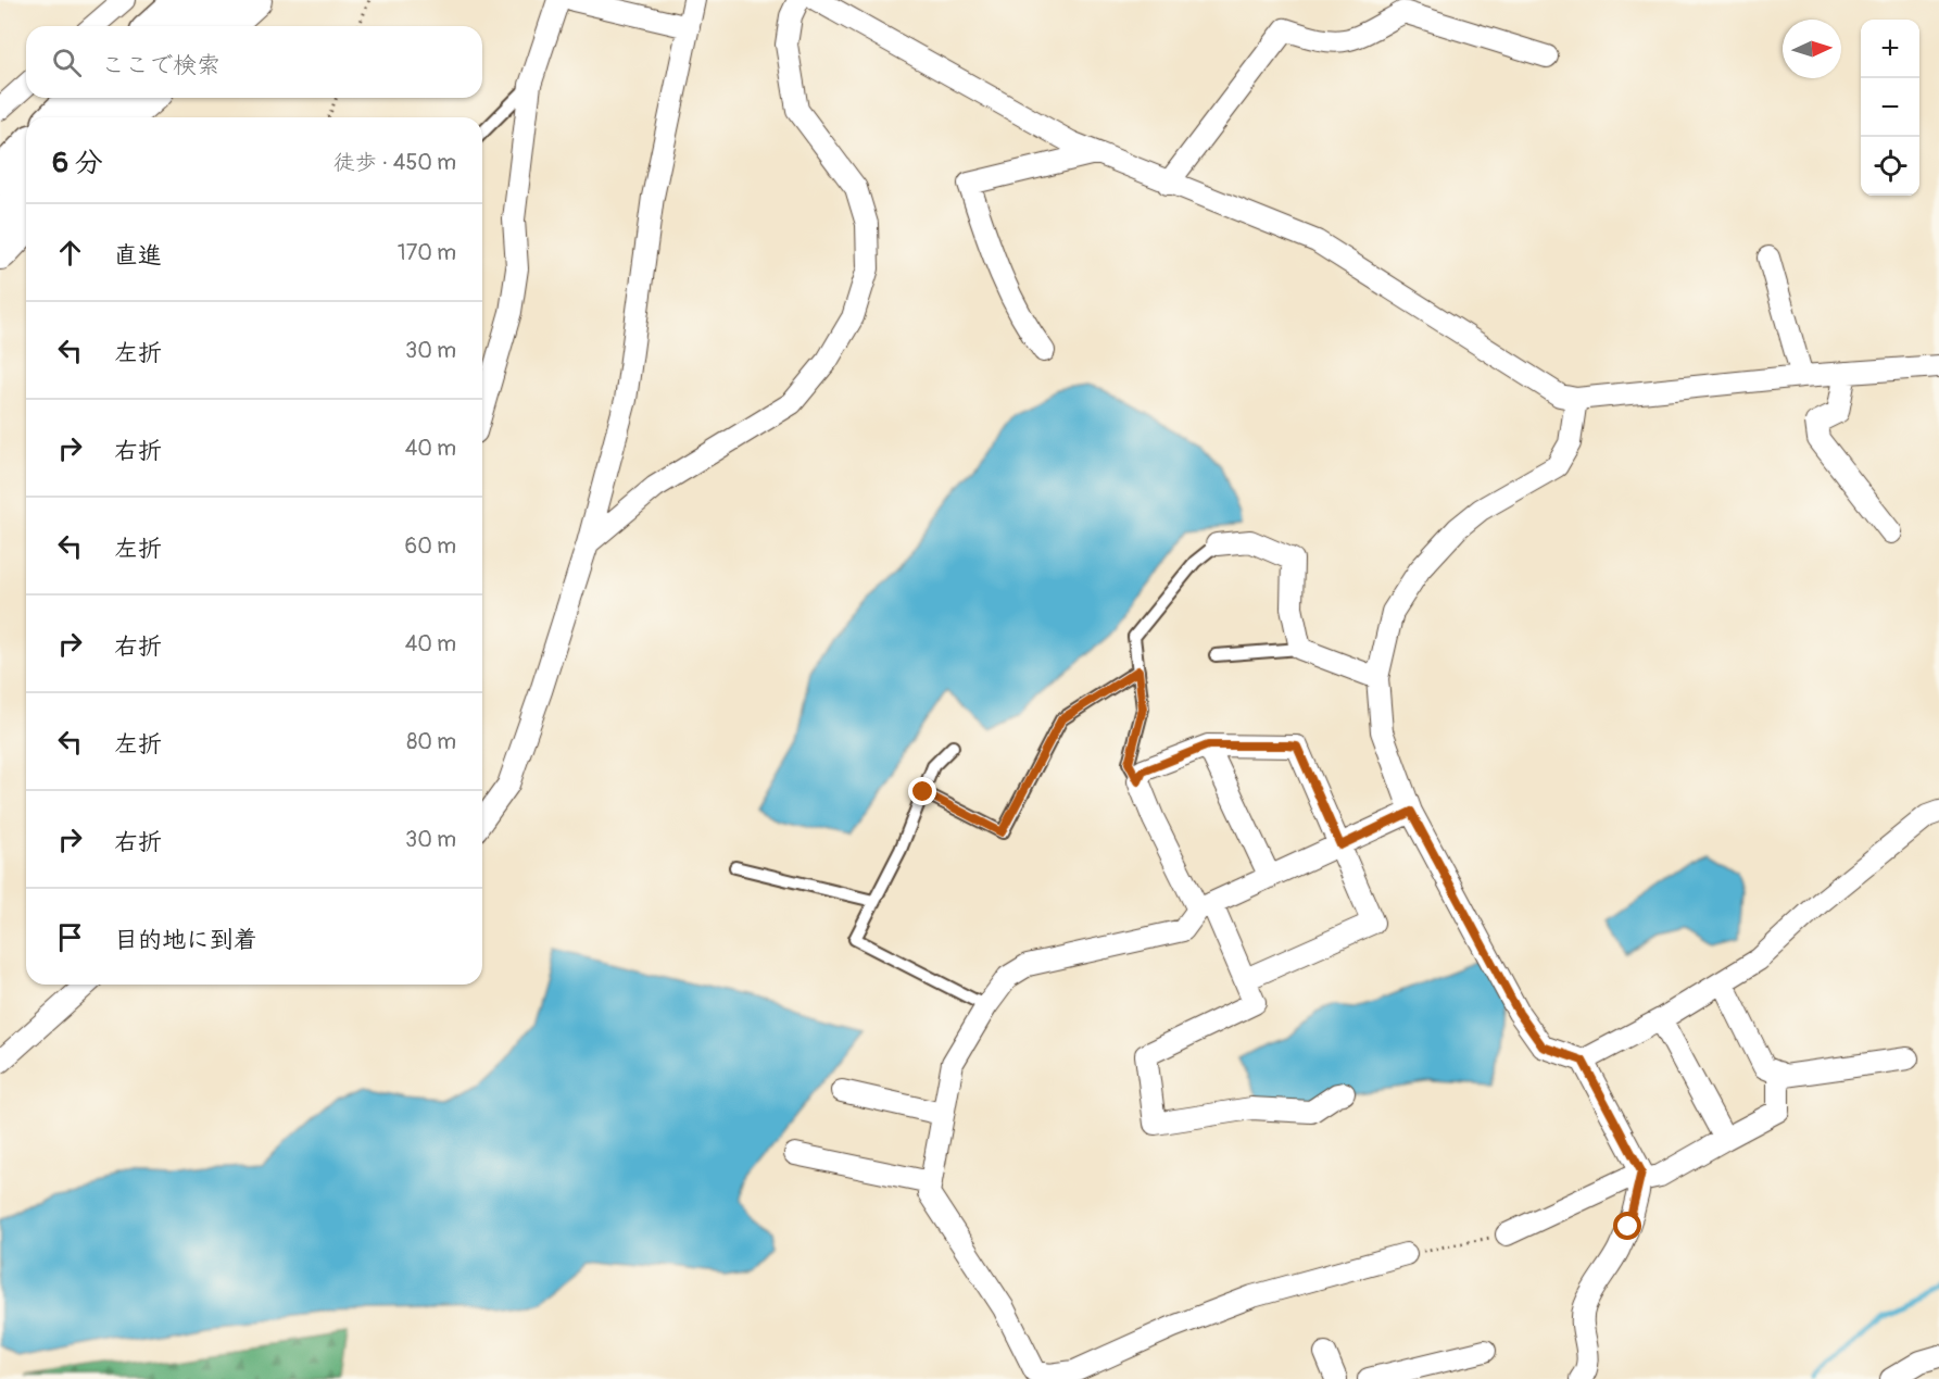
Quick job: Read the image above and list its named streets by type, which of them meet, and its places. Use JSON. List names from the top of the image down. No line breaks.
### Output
{"north":"right","page":{"map_buttons":["+","−"],"search":"ここで検索","heading":["6 分","徒歩 · 450 m"],"list":[["直進","170 m"],["左折","30 m"],["右折","40 m"],["左折","60 m"],["右折","40 m"],["左折","80 m"],["右折","30 m"],"目的地に到着"]}}
